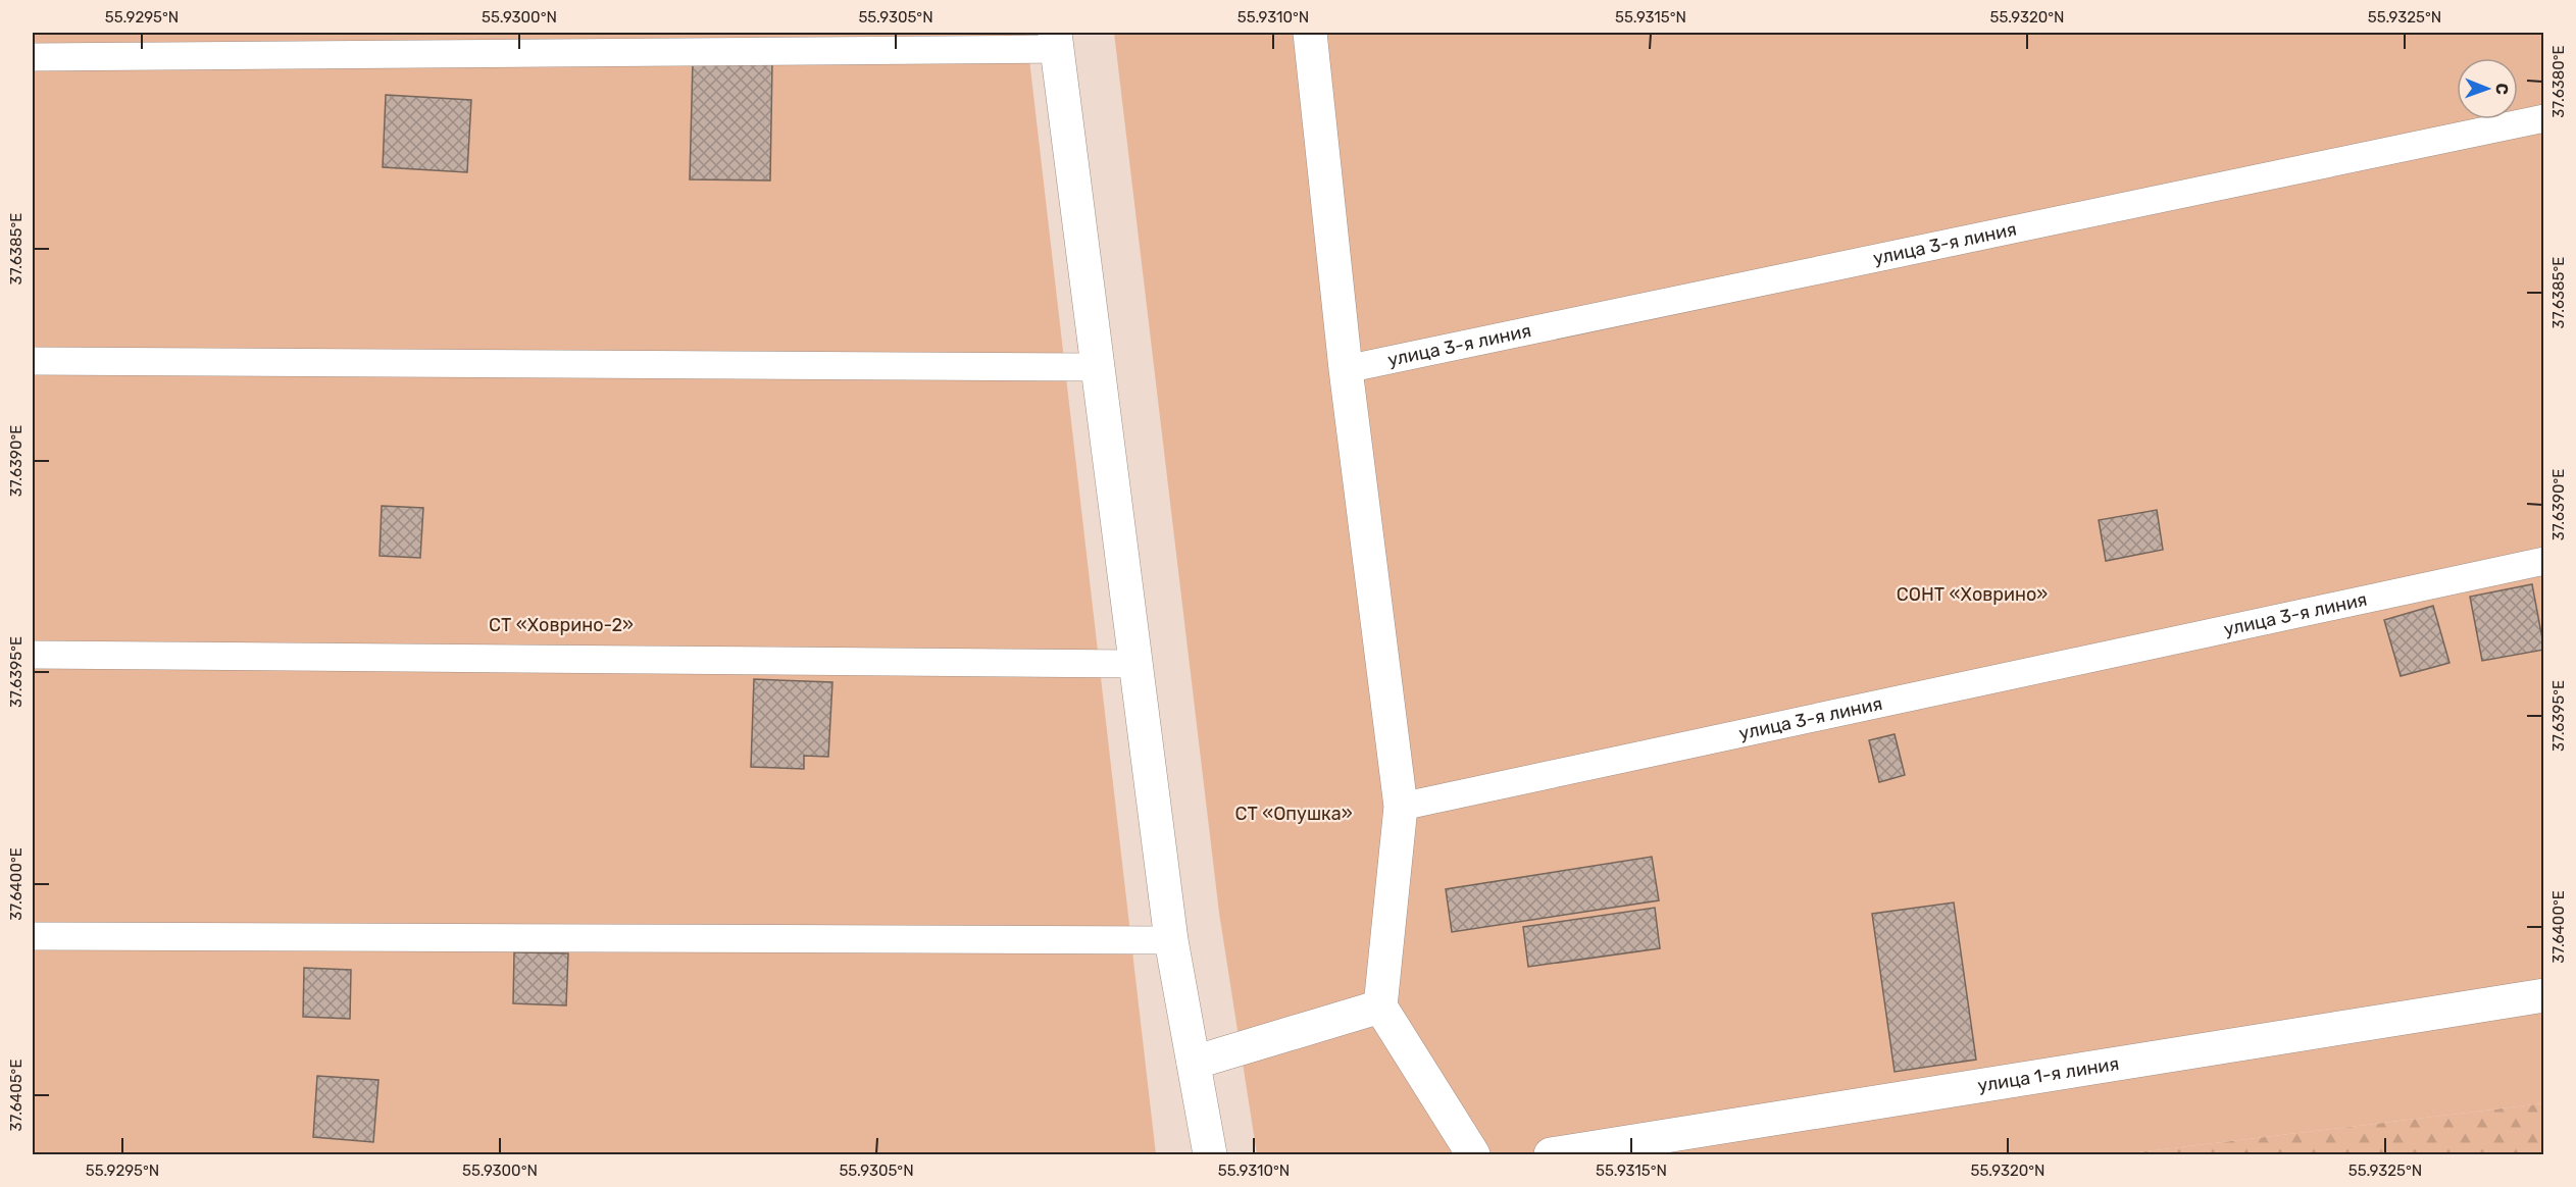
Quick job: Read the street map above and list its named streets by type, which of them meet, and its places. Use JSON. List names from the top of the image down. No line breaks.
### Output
{"streets":{"street":["улица 1-я линия"],"lane":["улица 3-я линия"]},"parks":["СОНТ «Ховрино»","СТ «Ховрино-2»","СТ «Опушка»"],"north":"right","coordinates":["55.9295°N","55.9300°N","55.9305°N","55.9310°N","55.9315°N","55.9320°N","55.9325°N","37.6380°E","37.6385°E","37.6390°E","37.6395°E","37.6400°E","37.6405°E"]}
